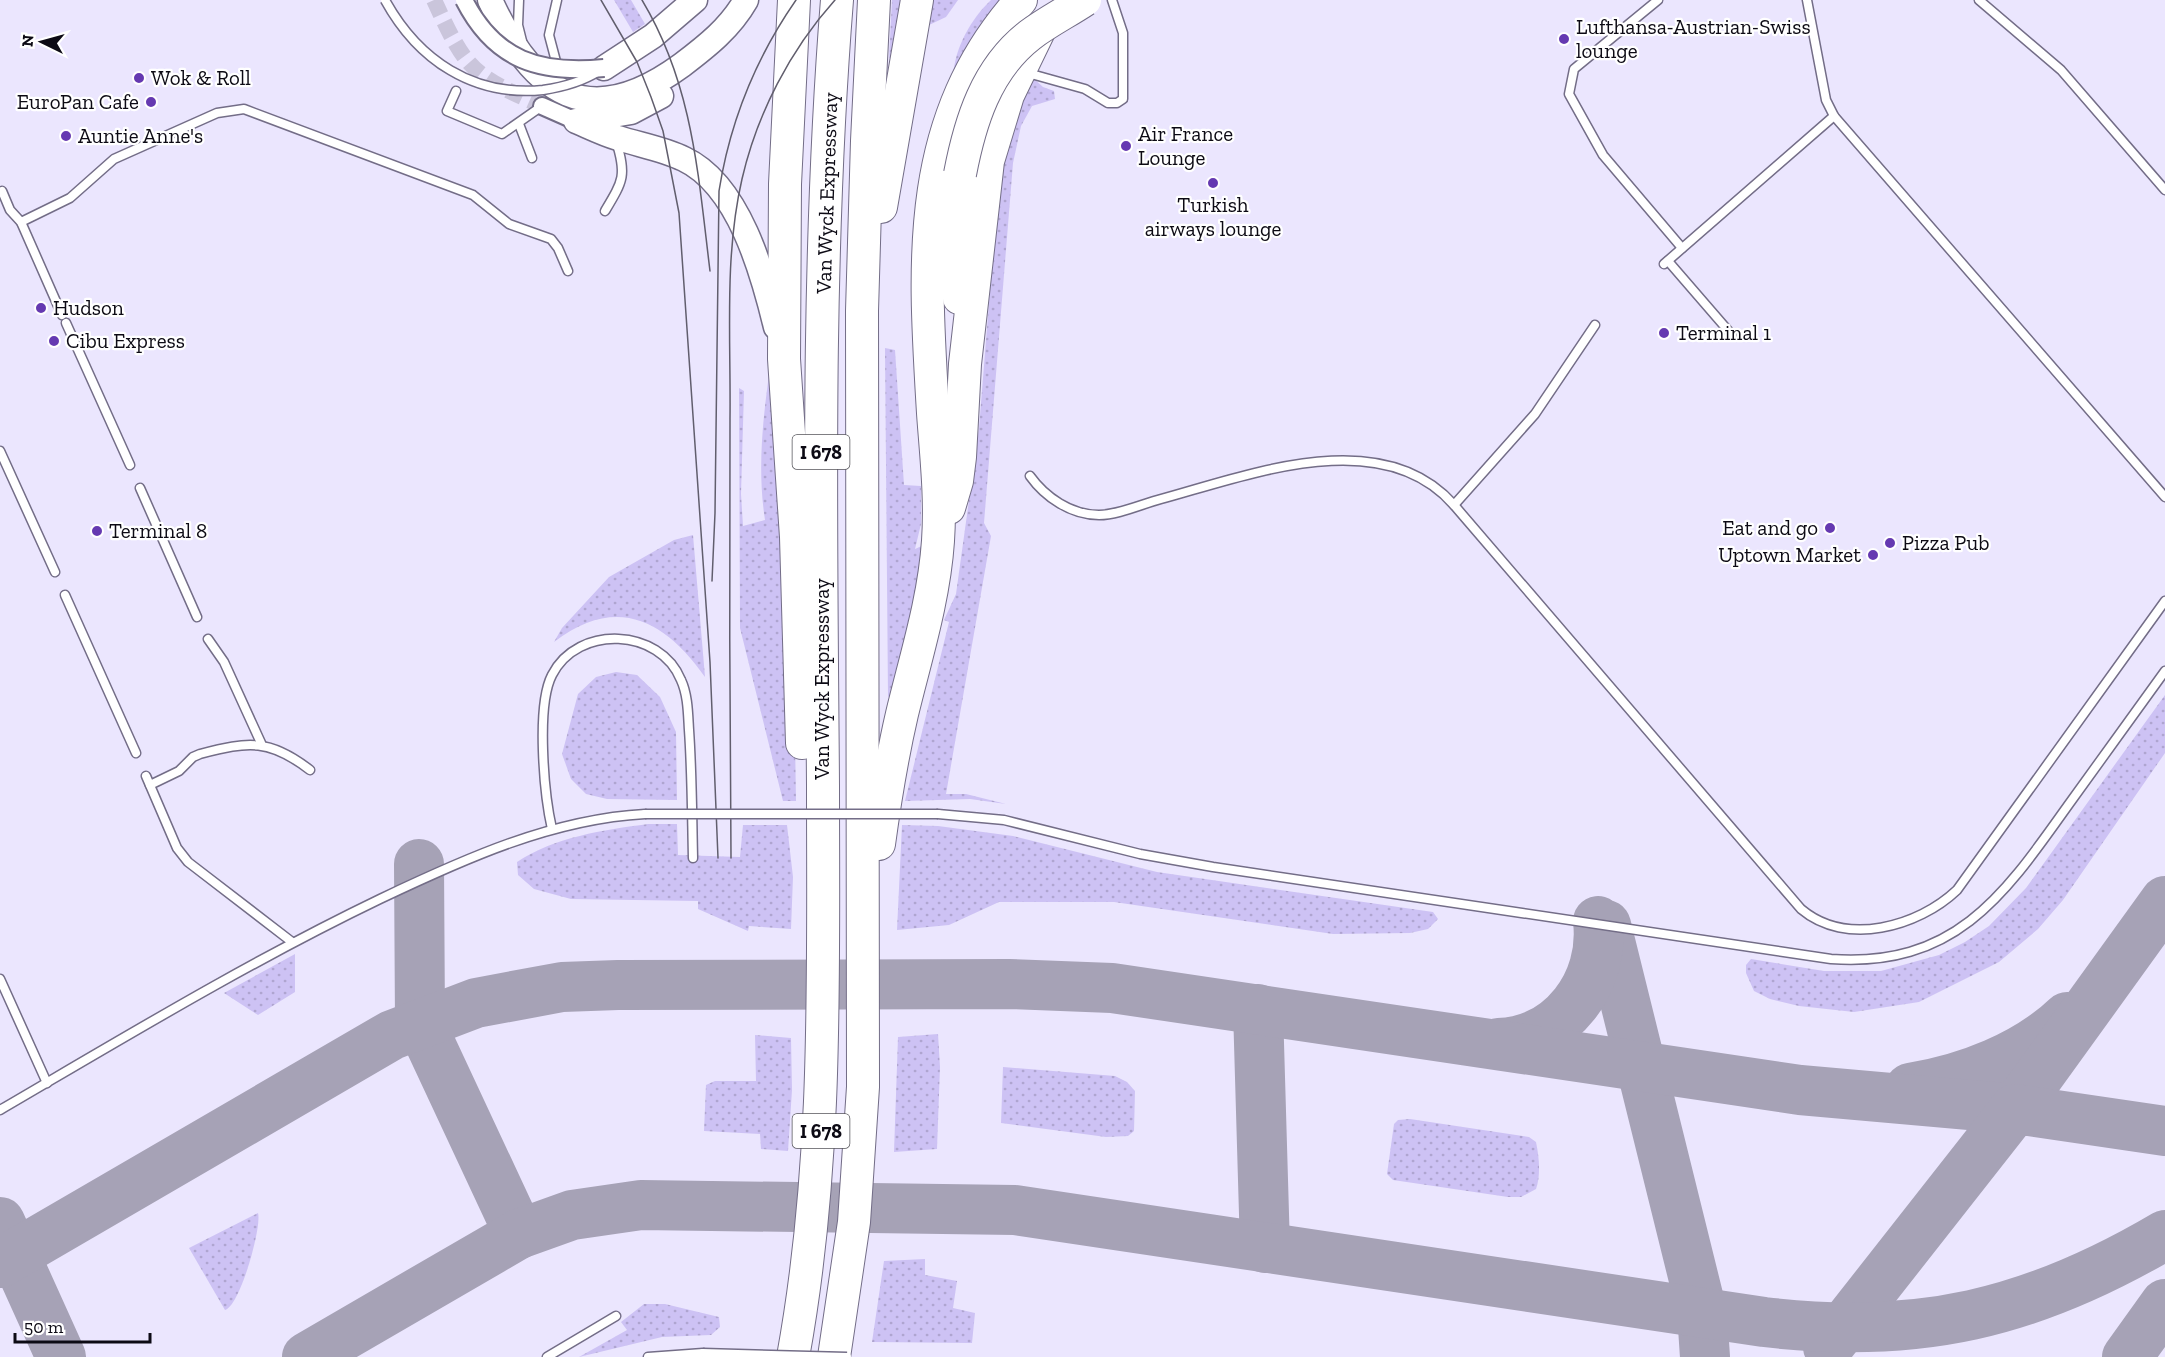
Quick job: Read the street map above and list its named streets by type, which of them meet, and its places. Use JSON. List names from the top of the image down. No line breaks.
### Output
{"streets":{"highway":["Van Wyck Expressway","I 678"]},"places":["Lufthansa-Austrian-Swiss lounge","Wok & Roll","EuroPan Cafe","Auntie Anne's","Air France Lounge","Turkish airways lounge","Hudson","Terminal 1","Cibu Express","Eat and go","Terminal 8","Pizza Pub","Uptown Market"],"scale_bar":"50 m","north":"left"}
